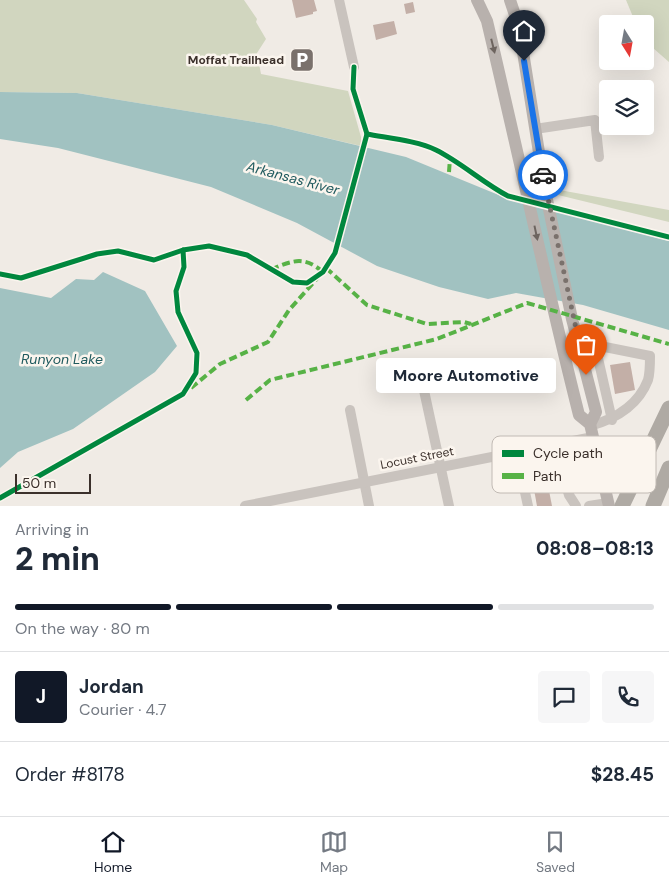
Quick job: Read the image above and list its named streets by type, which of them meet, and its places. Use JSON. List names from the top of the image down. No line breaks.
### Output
{"streets":{"street":["Locust Street"]},"water":["Arkansas River","Runyon Lake"],"places":{"parking":["Moffat Trailhead"],"other":["Moore Automotive"]},"legend":["Cycle path","Path"],"scale_bar":"50 m","north":"bottom","page":{"bubble":"Moore Automotive","scale":"50 m","heading":["2 min","Arriving in","08:08–08:13"],"panel":["Jordan","Courier · 4.7","Order #8178","$28.45"],"bar":"On the way · 80 m","round":"J","tabs":["Home","Map","Saved"]}}
